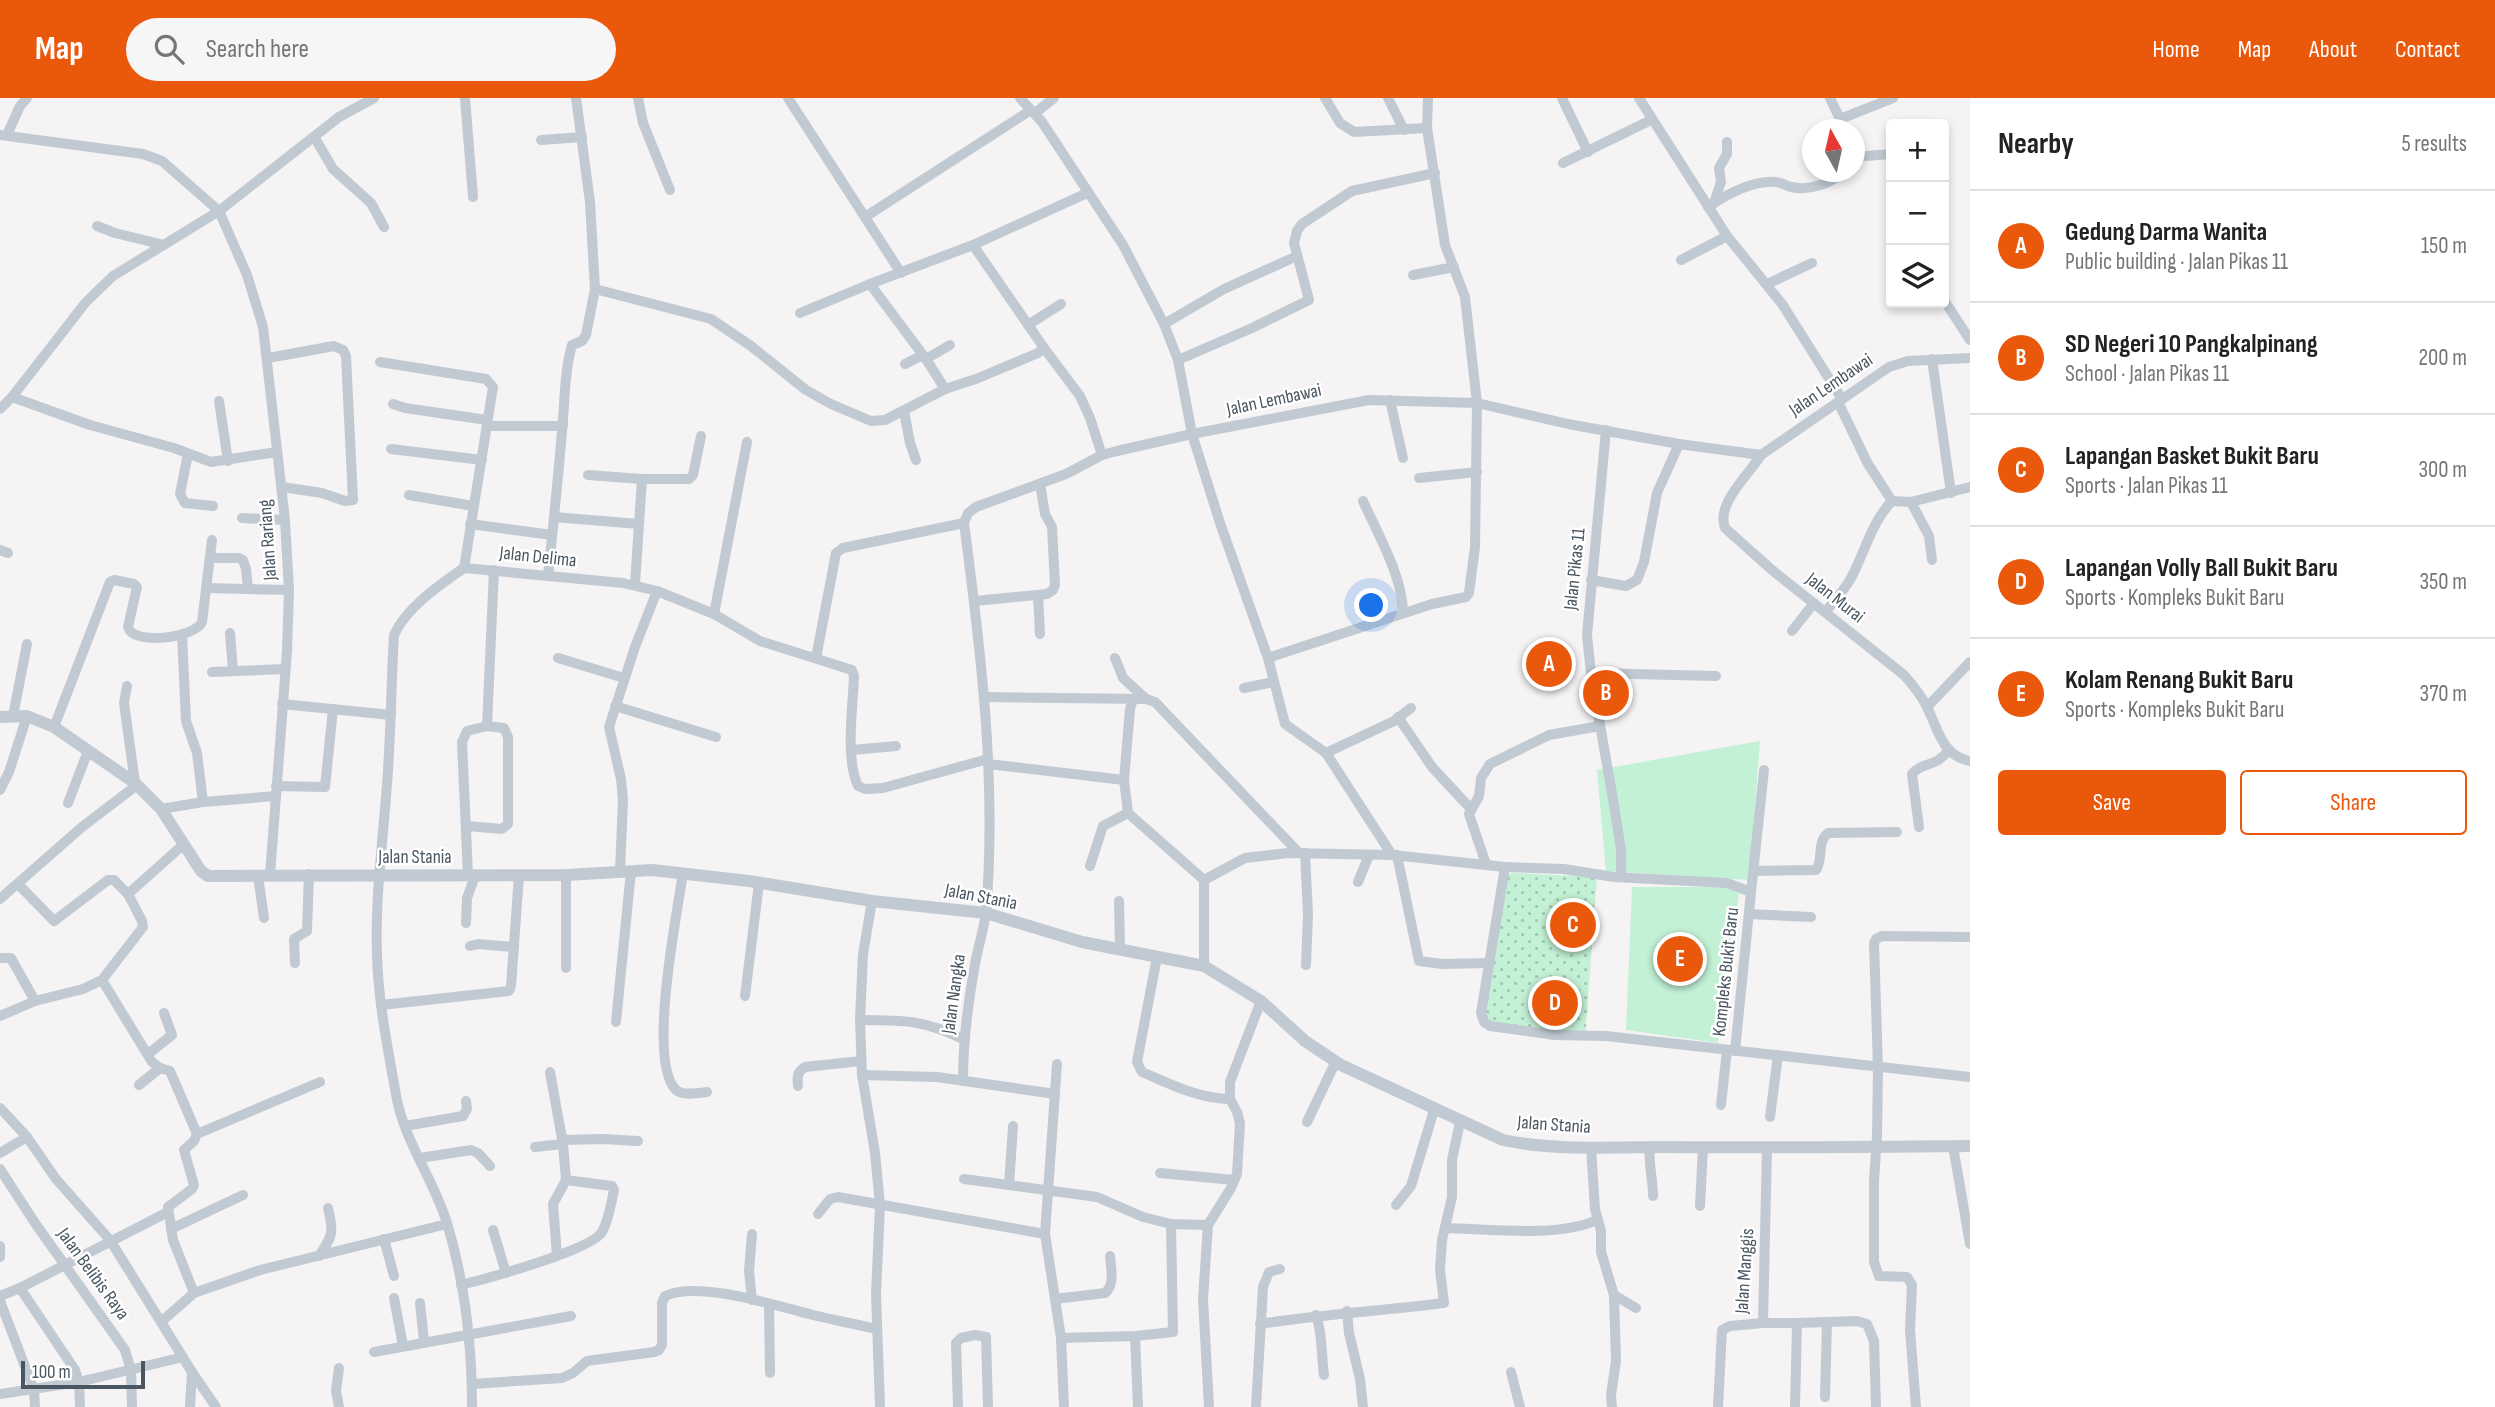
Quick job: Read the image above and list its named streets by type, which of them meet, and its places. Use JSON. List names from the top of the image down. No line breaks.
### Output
{"streets":{"street":["Jalan Lembawai","Jalan Rariang","Jalan Delima","Jalan Pikas 11","Jalan Murai","Jalan Stania","Kompleks Bukit Baru","Jalan Nangka","Jalan Manggis","Jalan Belibis Raya"]},"crossings":[["Jalan Lembawai","Jalan Pikas 11"],["Jalan Lembawai","Jalan Murai"],["Jalan Rariang","Jalan Stania"],["Jalan Pikas 11","Kompleks Bukit Baru"],["Jalan Stania","Jalan Nangka"],["Jalan Stania","Jalan Manggis"]],"scale_bar":"100 m","north":"top","page":{"header":"Map","search":"Search here","nav":["Home","Map","About","Contact"],"heading":["Nearby","5 results"],"map_buttons":["+","−"],"list":[{"mark":"A","name":"Gedung Darma Wanita","note":"Public building · Jalan Pikas 11","value":"150 m"},{"mark":"B","name":"SD Negeri 10 Pangkalpinang","note":"School · Jalan Pikas 11","value":"200 m"},{"mark":"C","name":"Lapangan Basket Bukit Baru","note":"Sports · Jalan Pikas 11","value":"300 m"},{"mark":"D","name":"Lapangan Volly Ball Bukit Baru","note":"Sports · Kompleks Bukit Baru","value":"350 m"},{"mark":"E","name":"Kolam Renang Bukit Baru","note":"Sports · Kompleks Bukit Baru","value":"370 m"}],"pins":["A","B","C","E","D"],"buttons":["Save","Share"],"scale":"100 m"}}
